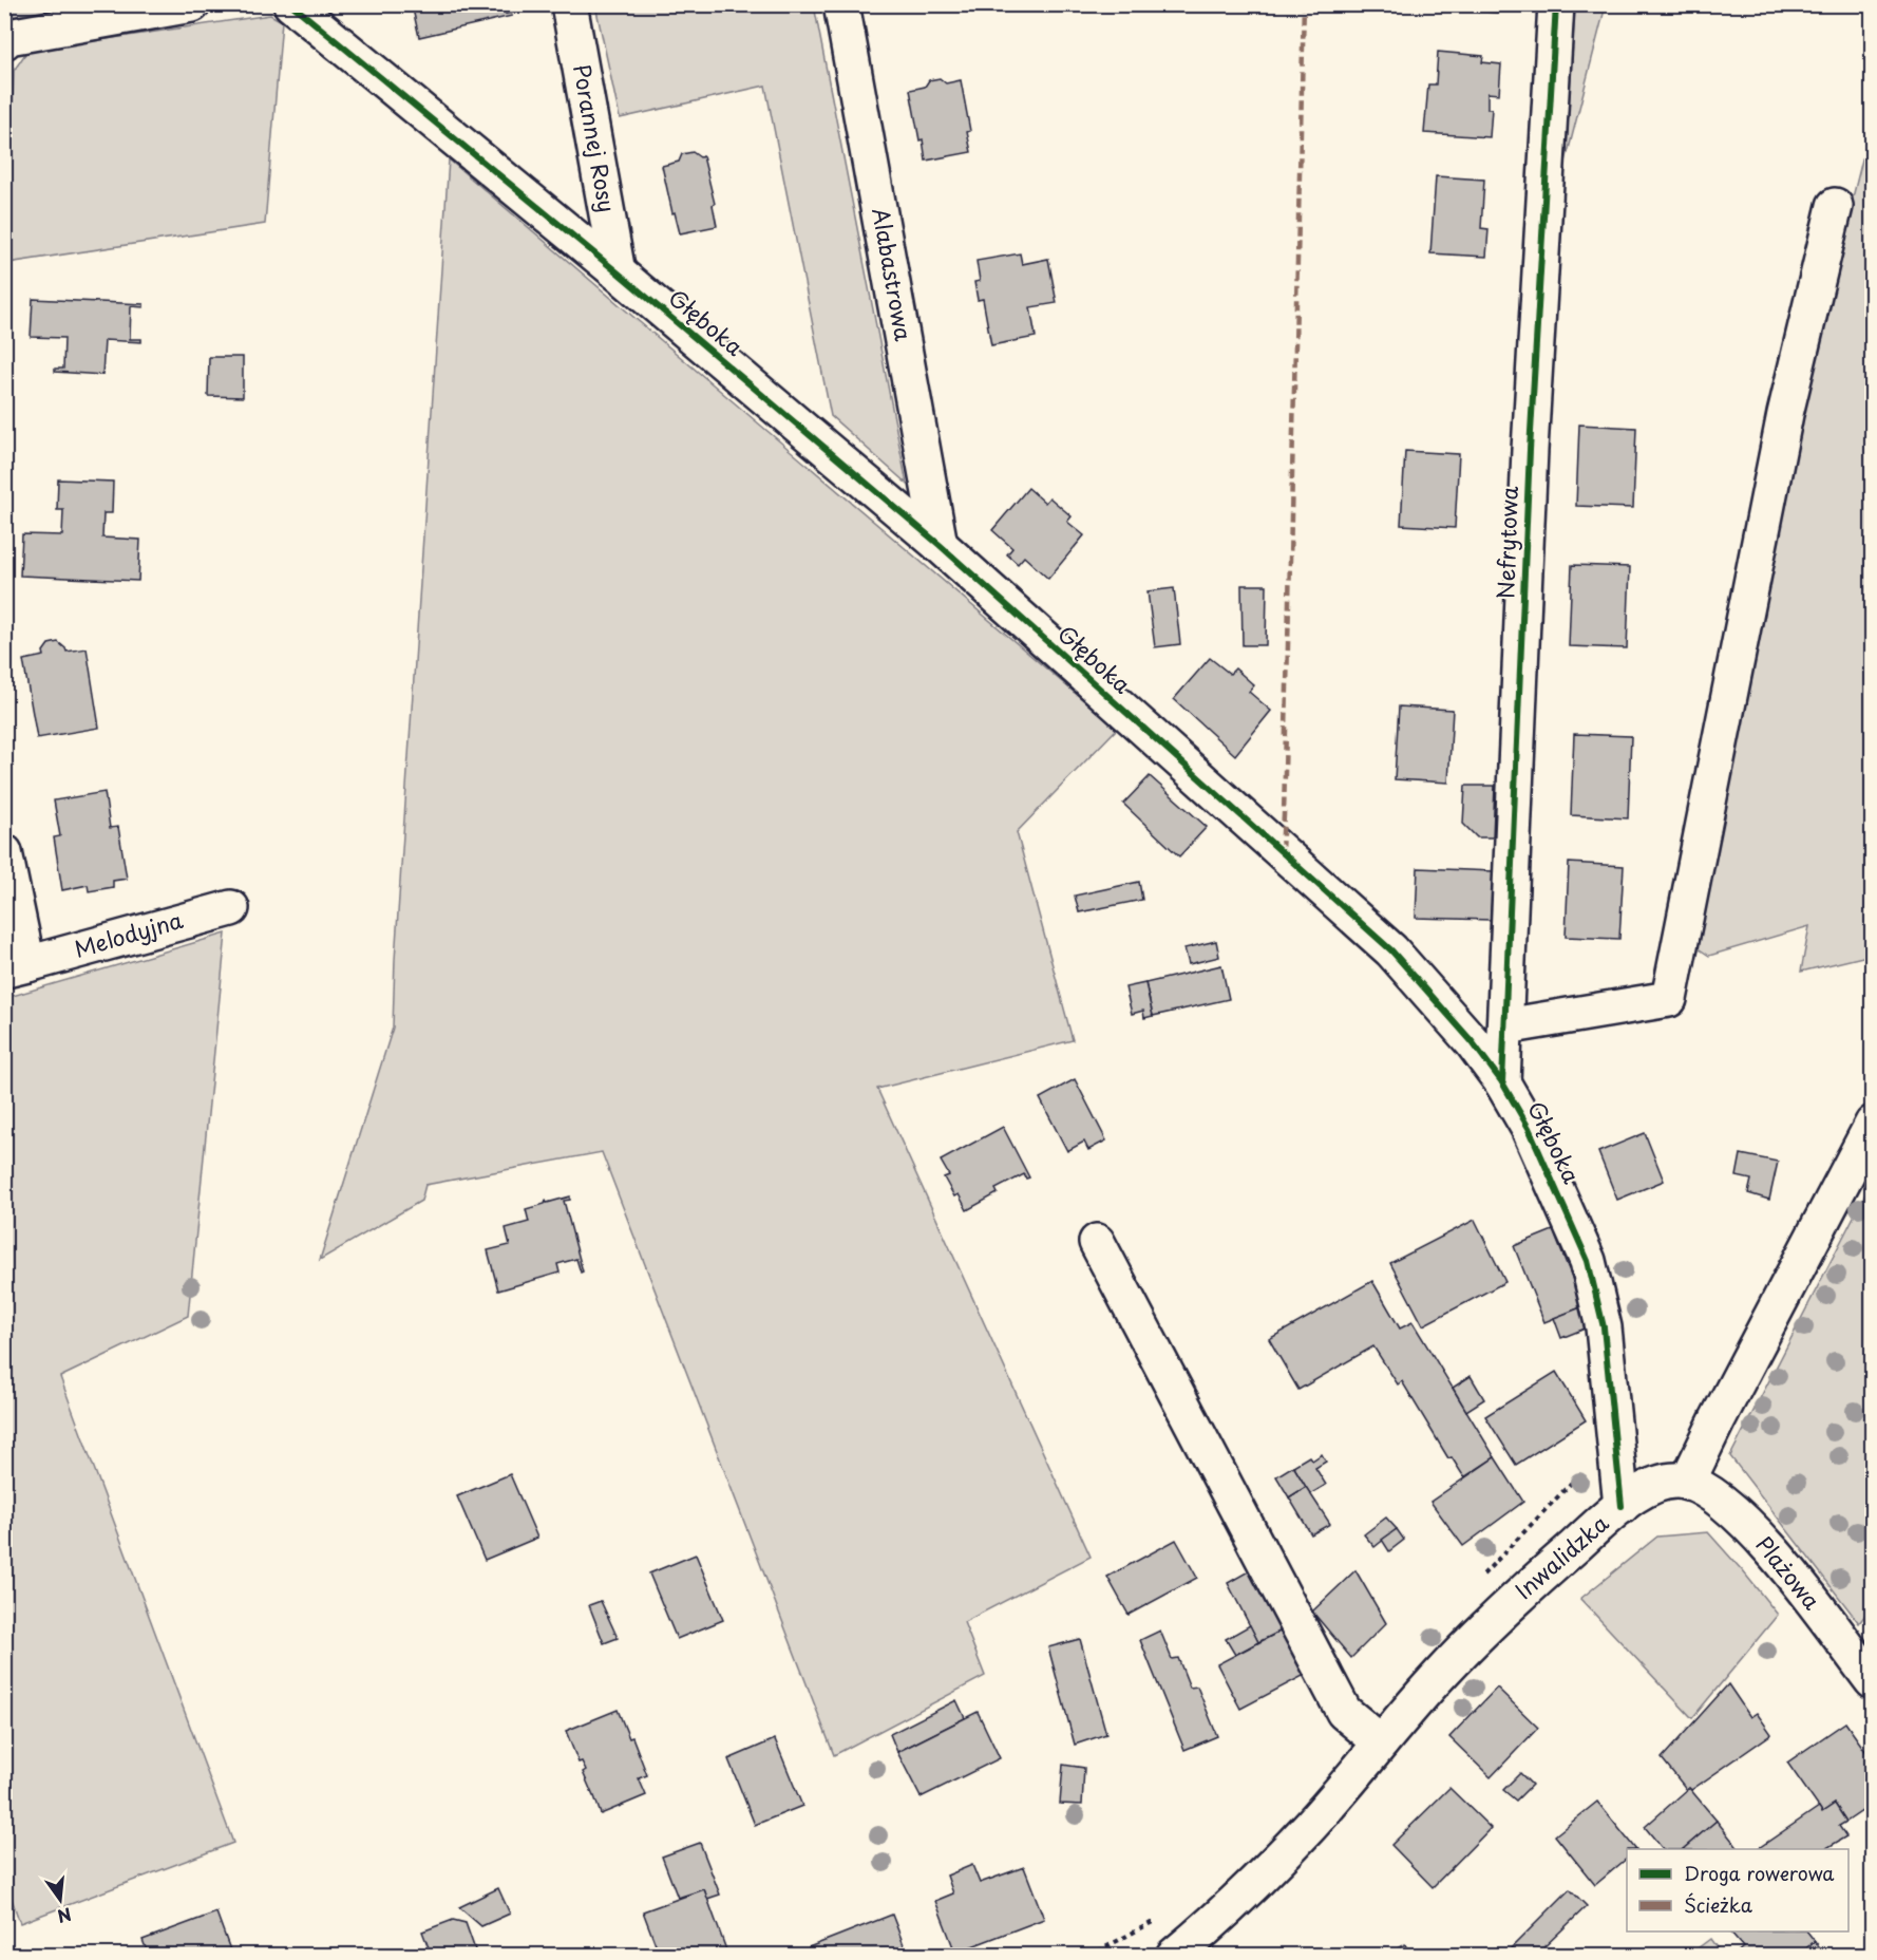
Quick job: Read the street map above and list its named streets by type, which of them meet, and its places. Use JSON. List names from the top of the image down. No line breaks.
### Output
{"streets":{"street":["Porannej Rosy","Alabastrowa","Głęboka","Nefrytowa","Melodyjna","Inwalidzka","Plażowa"]},"crossings":[["Porannej Rosy","Głęboka"],["Alabastrowa","Głęboka"],["Głęboka","Nefrytowa"],["Głęboka","Inwalidzka"],["Inwalidzka","Plażowa"]],"legend":["Droga rowerowa","Ścieżka"],"north":"bottom"}
